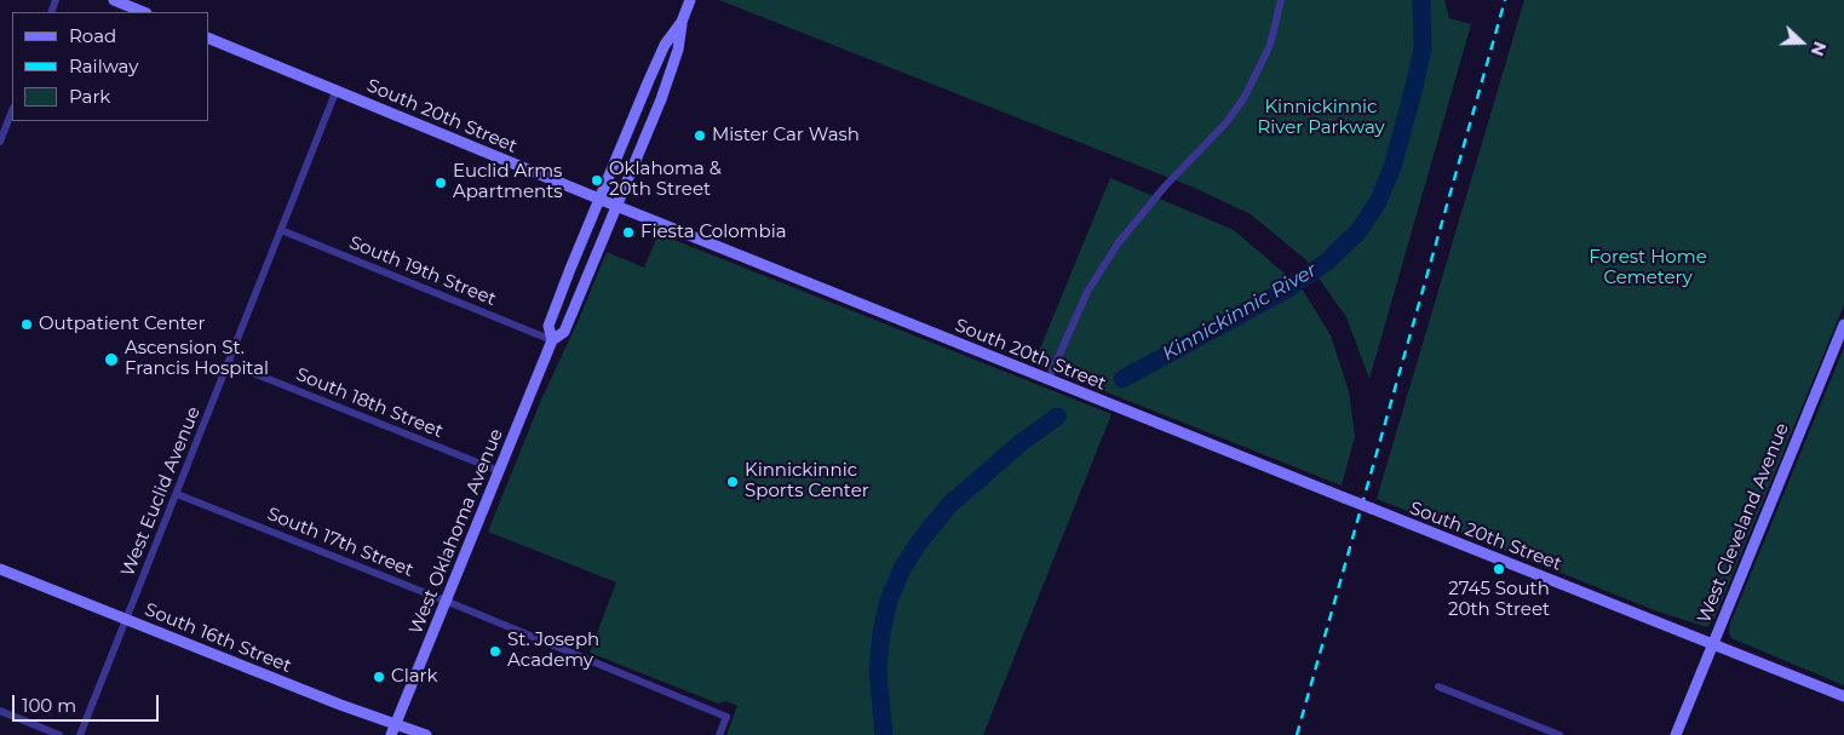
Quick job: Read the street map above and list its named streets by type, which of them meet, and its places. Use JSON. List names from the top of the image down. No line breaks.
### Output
{"streets":{"street":["South 20th Street","South 19th Street","South 18th Street","West Euclid Avenue","West Cleveland Avenue","West Oklahoma Avenue","South 17th Street","South 16th Street"]},"crossings":[["South 20th Street","West Euclid Avenue"],["South 20th Street","West Cleveland Avenue"],["South 20th Street","West Oklahoma Avenue"],["South 19th Street","West Euclid Avenue"],["South 19th Street","West Oklahoma Avenue"],["South 18th Street","West Euclid Avenue"],["South 18th Street","West Oklahoma Avenue"],["West Euclid Avenue","South 17th Street"],["West Euclid Avenue","South 16th Street"],["West Oklahoma Avenue","South 17th Street"],["West Oklahoma Avenue","South 16th Street"]],"water":["Kinnickinnic River"],"parks":["Kinnickinnic River Parkway","Forest Home Cemetery"],"places":["Mister Car Wash","Oklahoma & 20th Street","Euclid Arms Apartments","Fiesta Colombia","Outpatient Center","Ascension St. Francis Hospital","Kinnickinnic Sports Center","2745 South 20th Street","St. Joseph Academy","Clark"],"legend":["Road","Railway","Park"],"scale_bar":"100 m","north":"right"}
